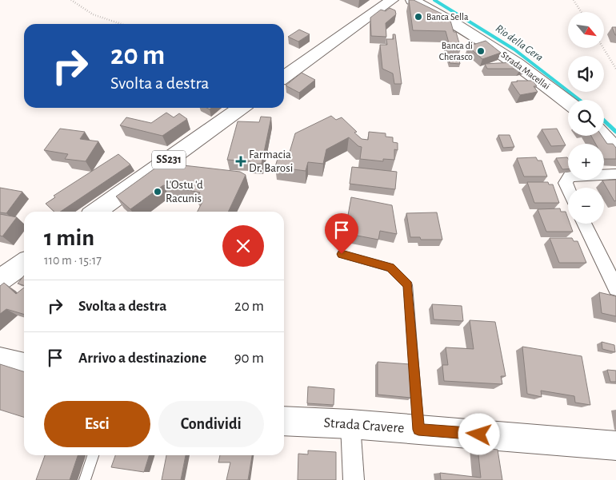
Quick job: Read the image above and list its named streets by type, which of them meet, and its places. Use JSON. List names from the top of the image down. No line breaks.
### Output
{"streets":{"street":["Strada Macellai","SS231","Strada Cravere"]},"water":["Rio della Gera"],"places":{"other":["Banca Sella","Banca di Cherasco","L'Ostu 'd Racunis"],"health":["Farmacia Dr. Barosi"]},"north":"bottom right","page":{"map_buttons":["+","−"],"turn":["20 m","Svolta a destra"],"heading":["1 min","110 m · 15:17"],"list":[{"name":"Svolta a destra","value":"20 m"},{"name":"Arrivo a destinazione","value":"90 m"}],"buttons":["Esci","Condividi"]}}
